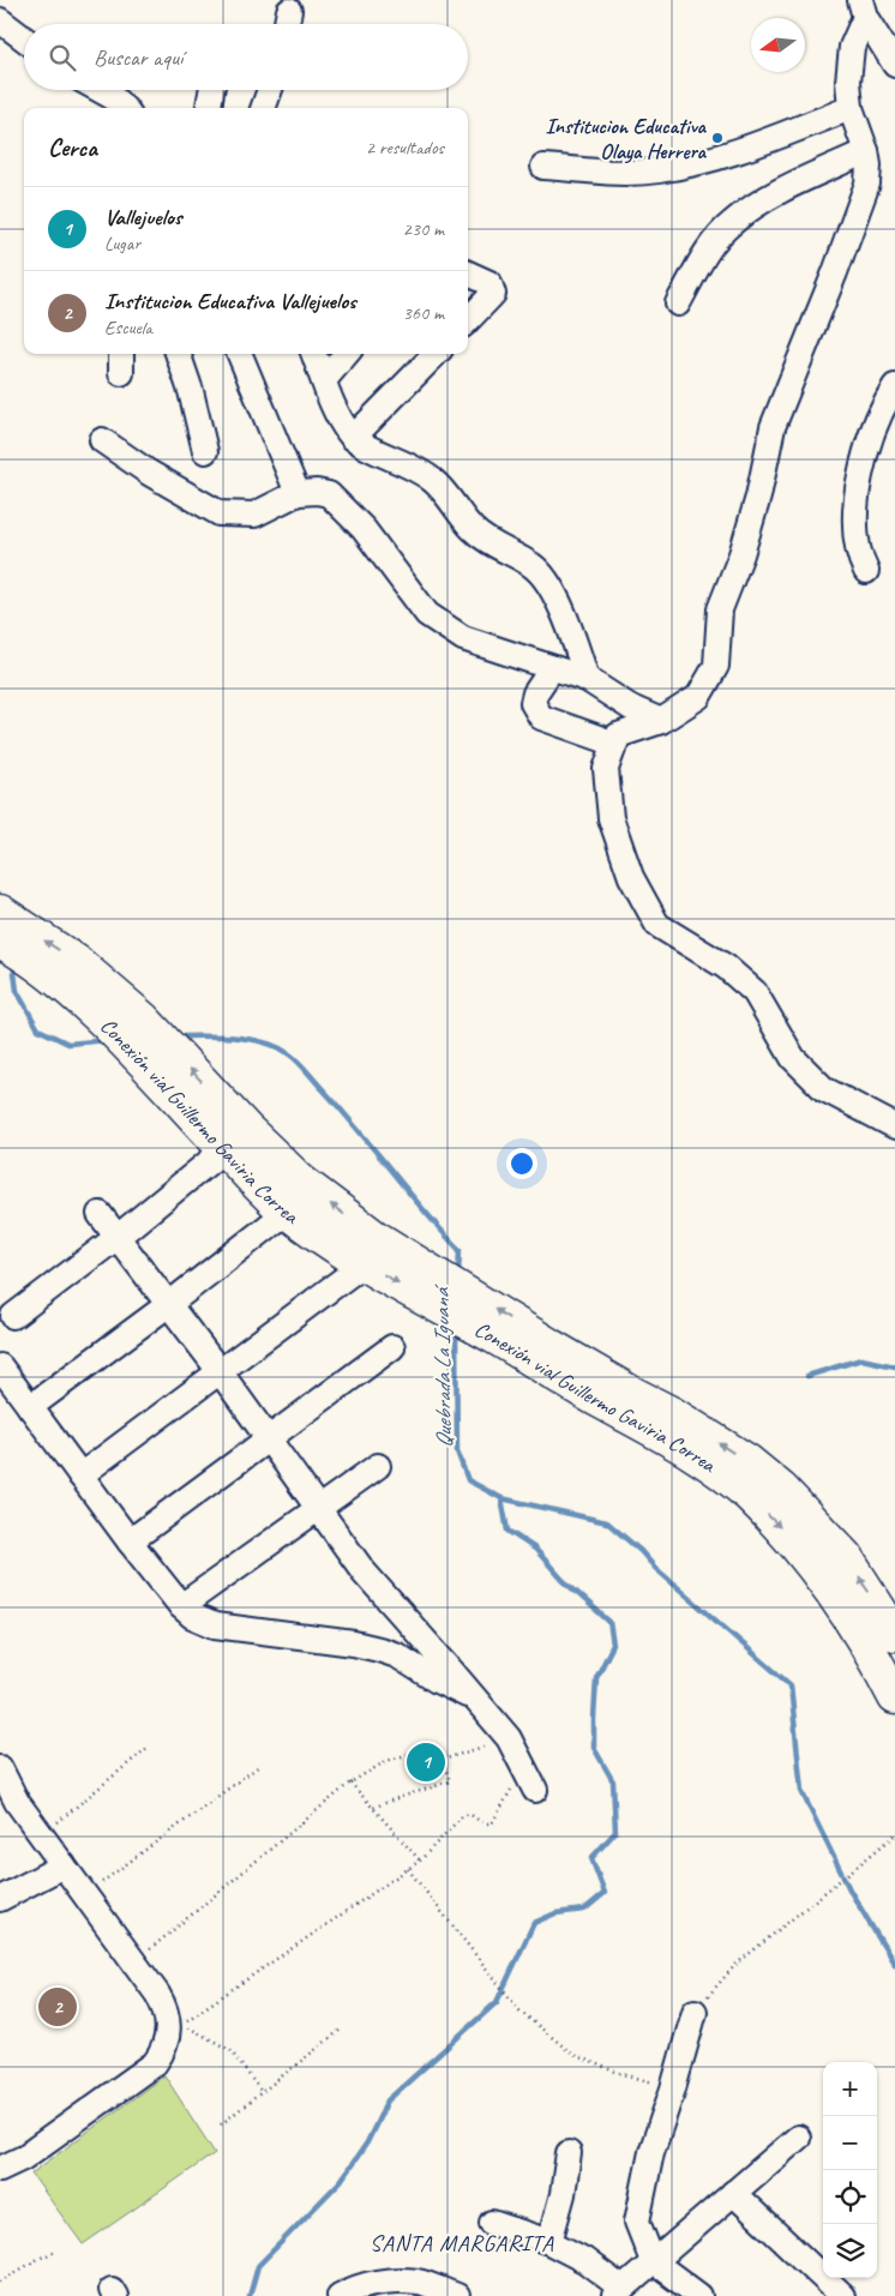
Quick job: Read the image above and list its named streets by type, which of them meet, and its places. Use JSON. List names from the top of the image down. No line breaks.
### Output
{"streets":{"highway":["Conexión vial Guillermo Gaviria Correa"]},"districts":["SANTA MARGARITA"],"water":["Quebrada La Iguaná"],"places":["Institucion Educativa Olaya Herrera"],"north":"left","page":{"search":"Buscar aquí","heading":["Cerca","2 resultados"],"list":[{"mark":"1","name":"Vallejuelos","note":"Lugar","value":"230 m"},{"mark":"2","name":"Institucion Educativa Vallejuelos","note":"Escuela","value":"360 m"}],"pins":["1","2"],"map_buttons":["+","−"]}}
